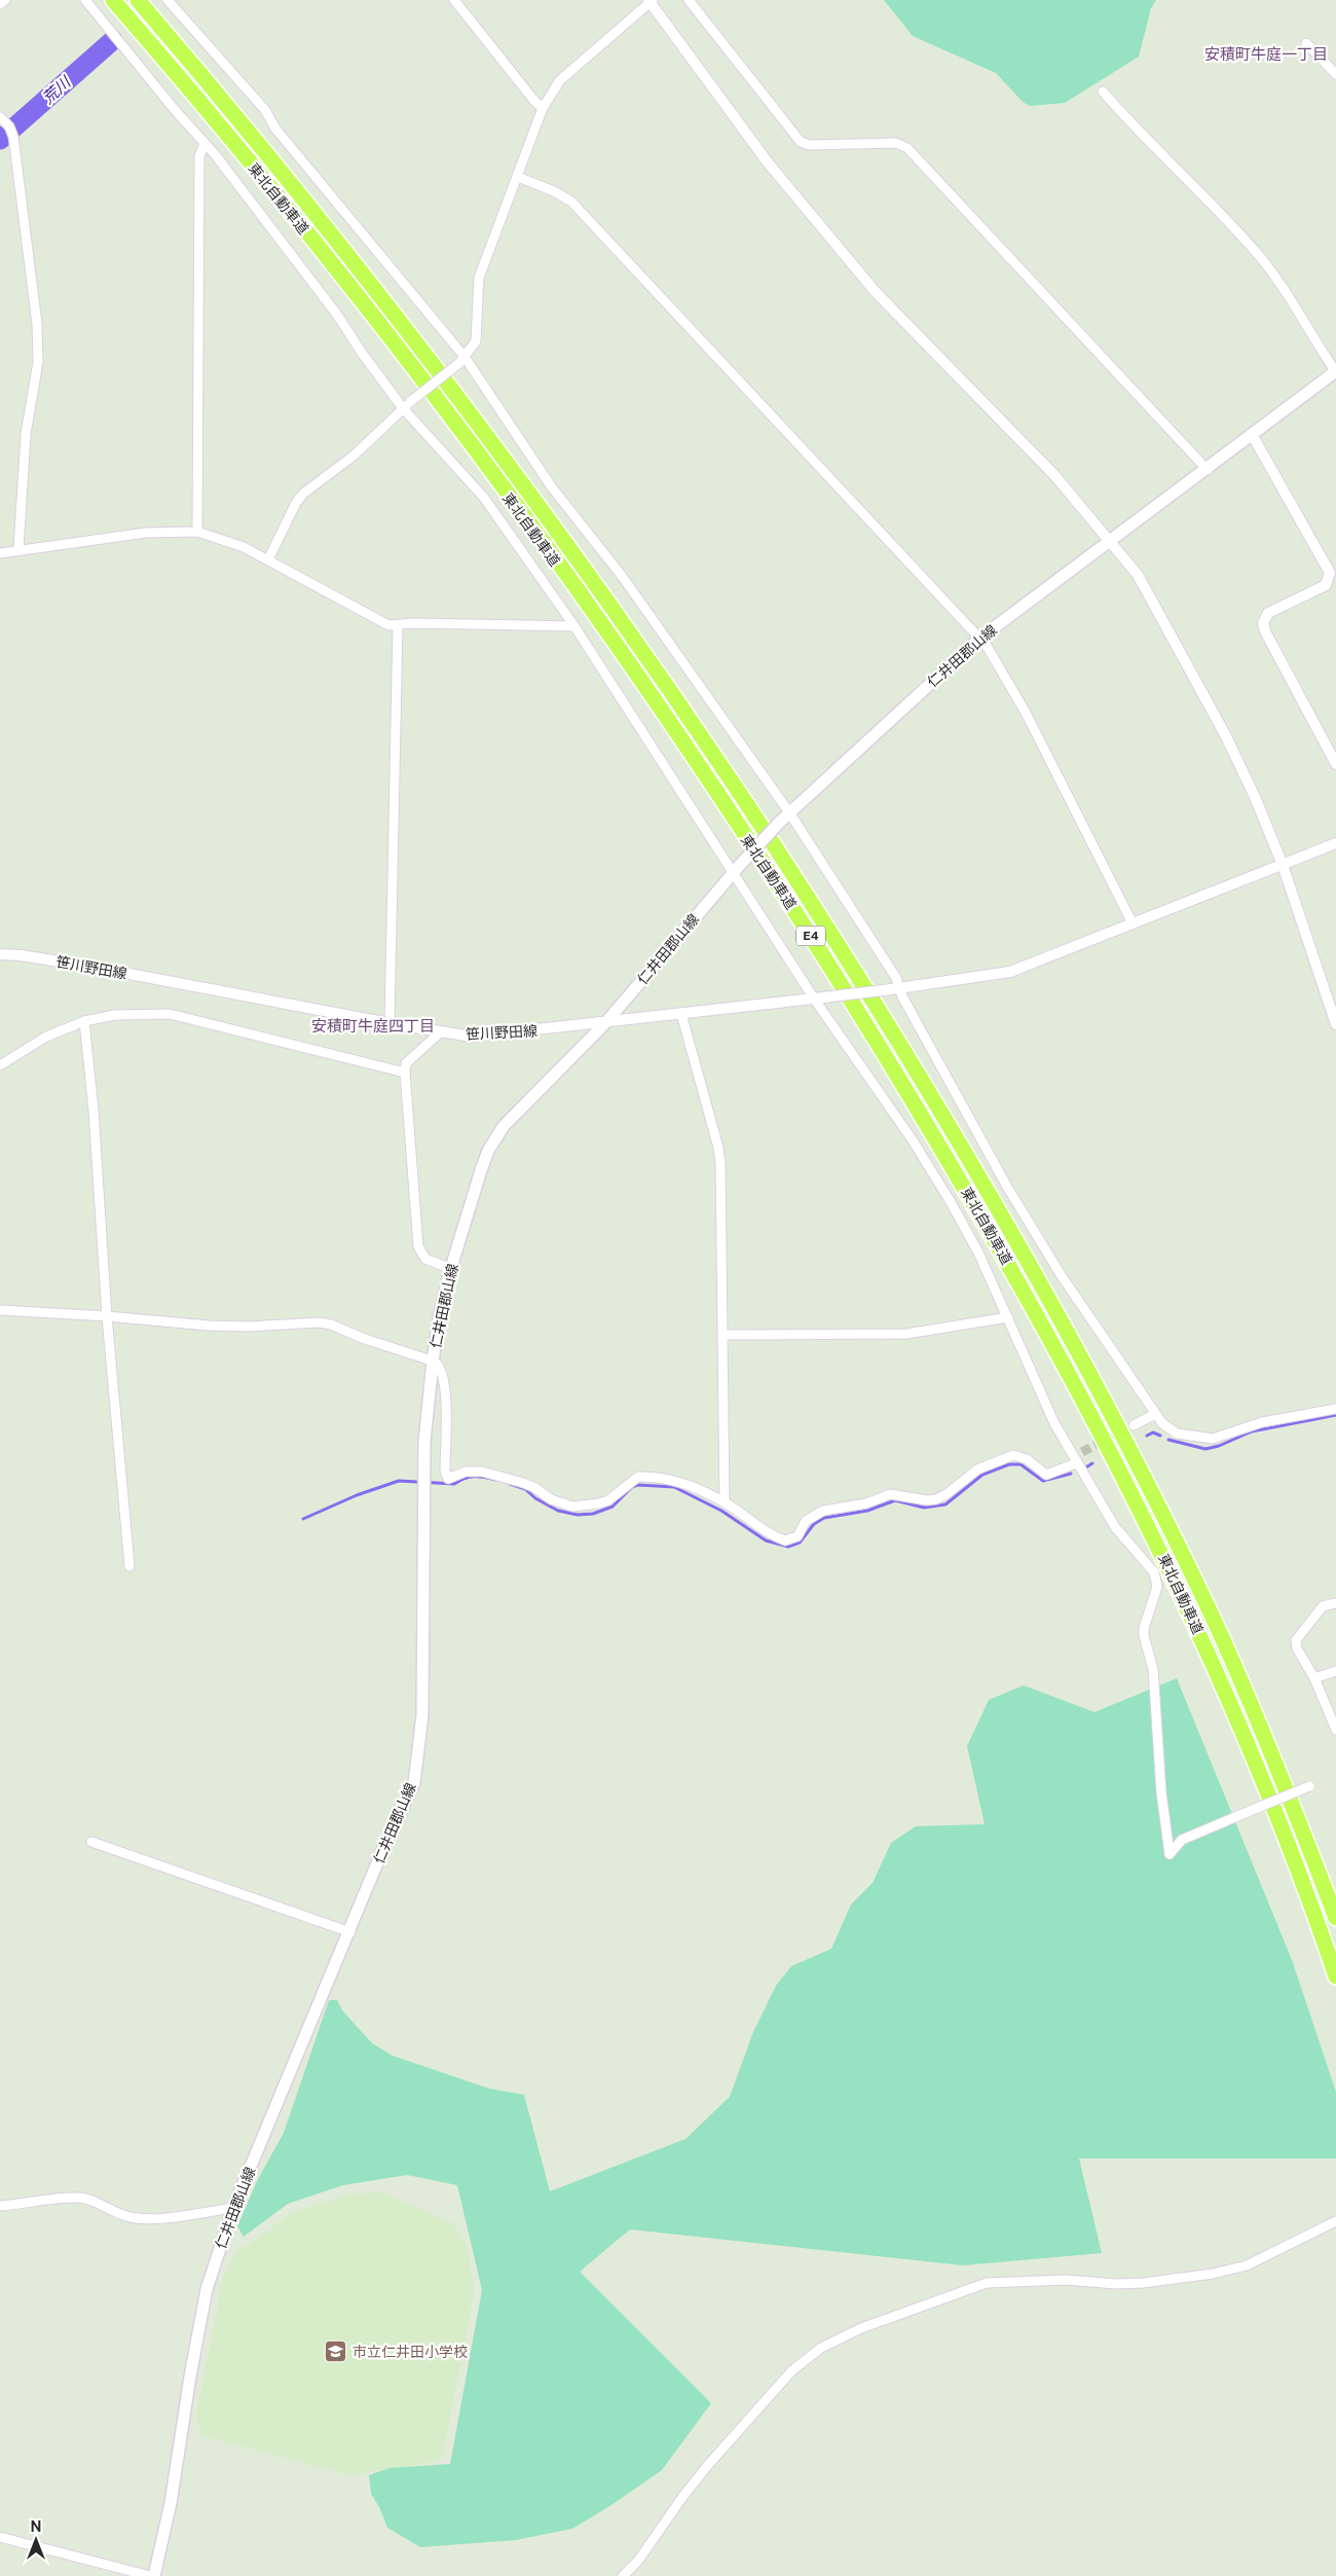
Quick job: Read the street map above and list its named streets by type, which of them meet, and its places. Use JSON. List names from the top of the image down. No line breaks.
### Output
{"streets":{"highway":["東北自動車道","E4"],"main road":["仁井田郡山線"],"street":["笹川野田線"]},"crossings":[["仁井田郡山線","笹川野田線"]],"districts":["安積町牛庭一丁目","安積町牛庭四丁目"],"water":["荒川"],"places":{"school or university":["市立仁井田小学校"]},"north":"top"}
